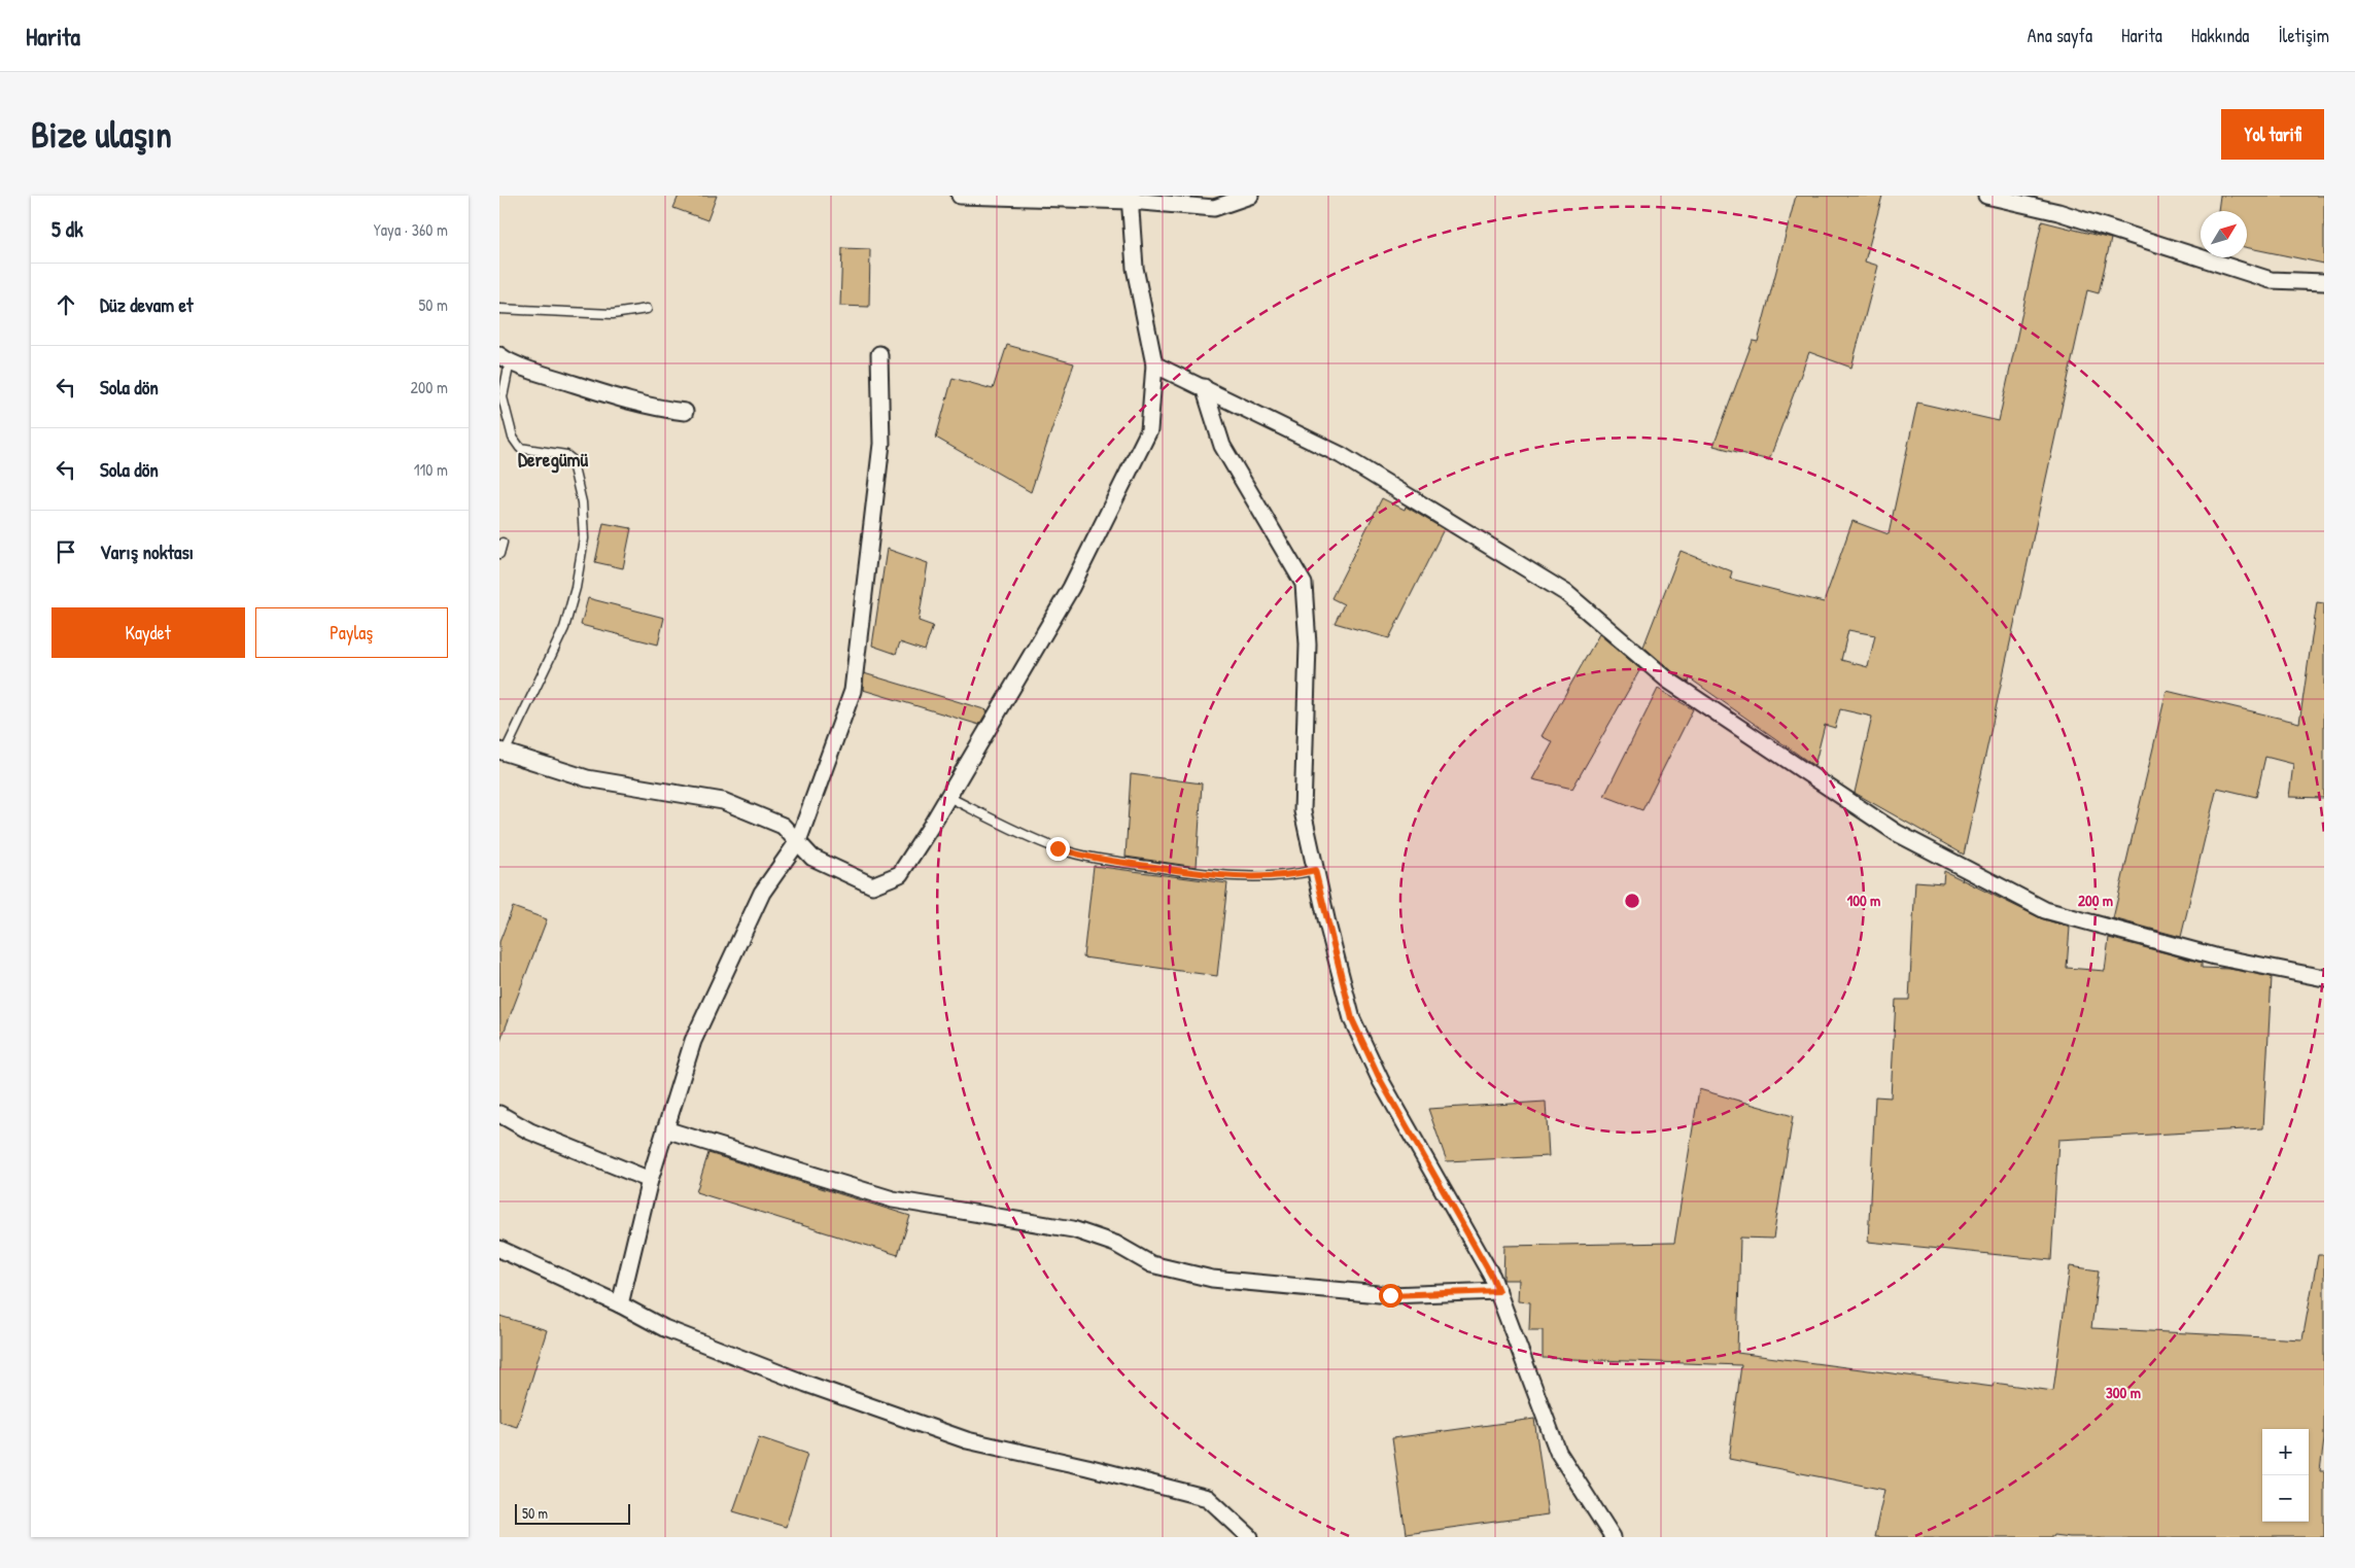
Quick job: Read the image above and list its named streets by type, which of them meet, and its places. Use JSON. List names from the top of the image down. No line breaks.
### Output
{"districts":["Deregümü"],"scale_bar":"50 m","north":"top right","page":{"header":"Harita","nav":["Ana sayfa","Harita","Hakkında","İletişim"],"buttons":["Yol tarifi",["Kaydet","Paylaş"]],"title":"Bize ulaşın","heading":["5 dk","Yaya · 360 m"],"list":[["Düz devam et","50 m"],["Sola dön","200 m"],["Sola dön","110 m"],"Varış noktası"],"map_buttons":["+","−"],"scale":"50 m"},"rings":["100 m","200 m","300 m"]}
